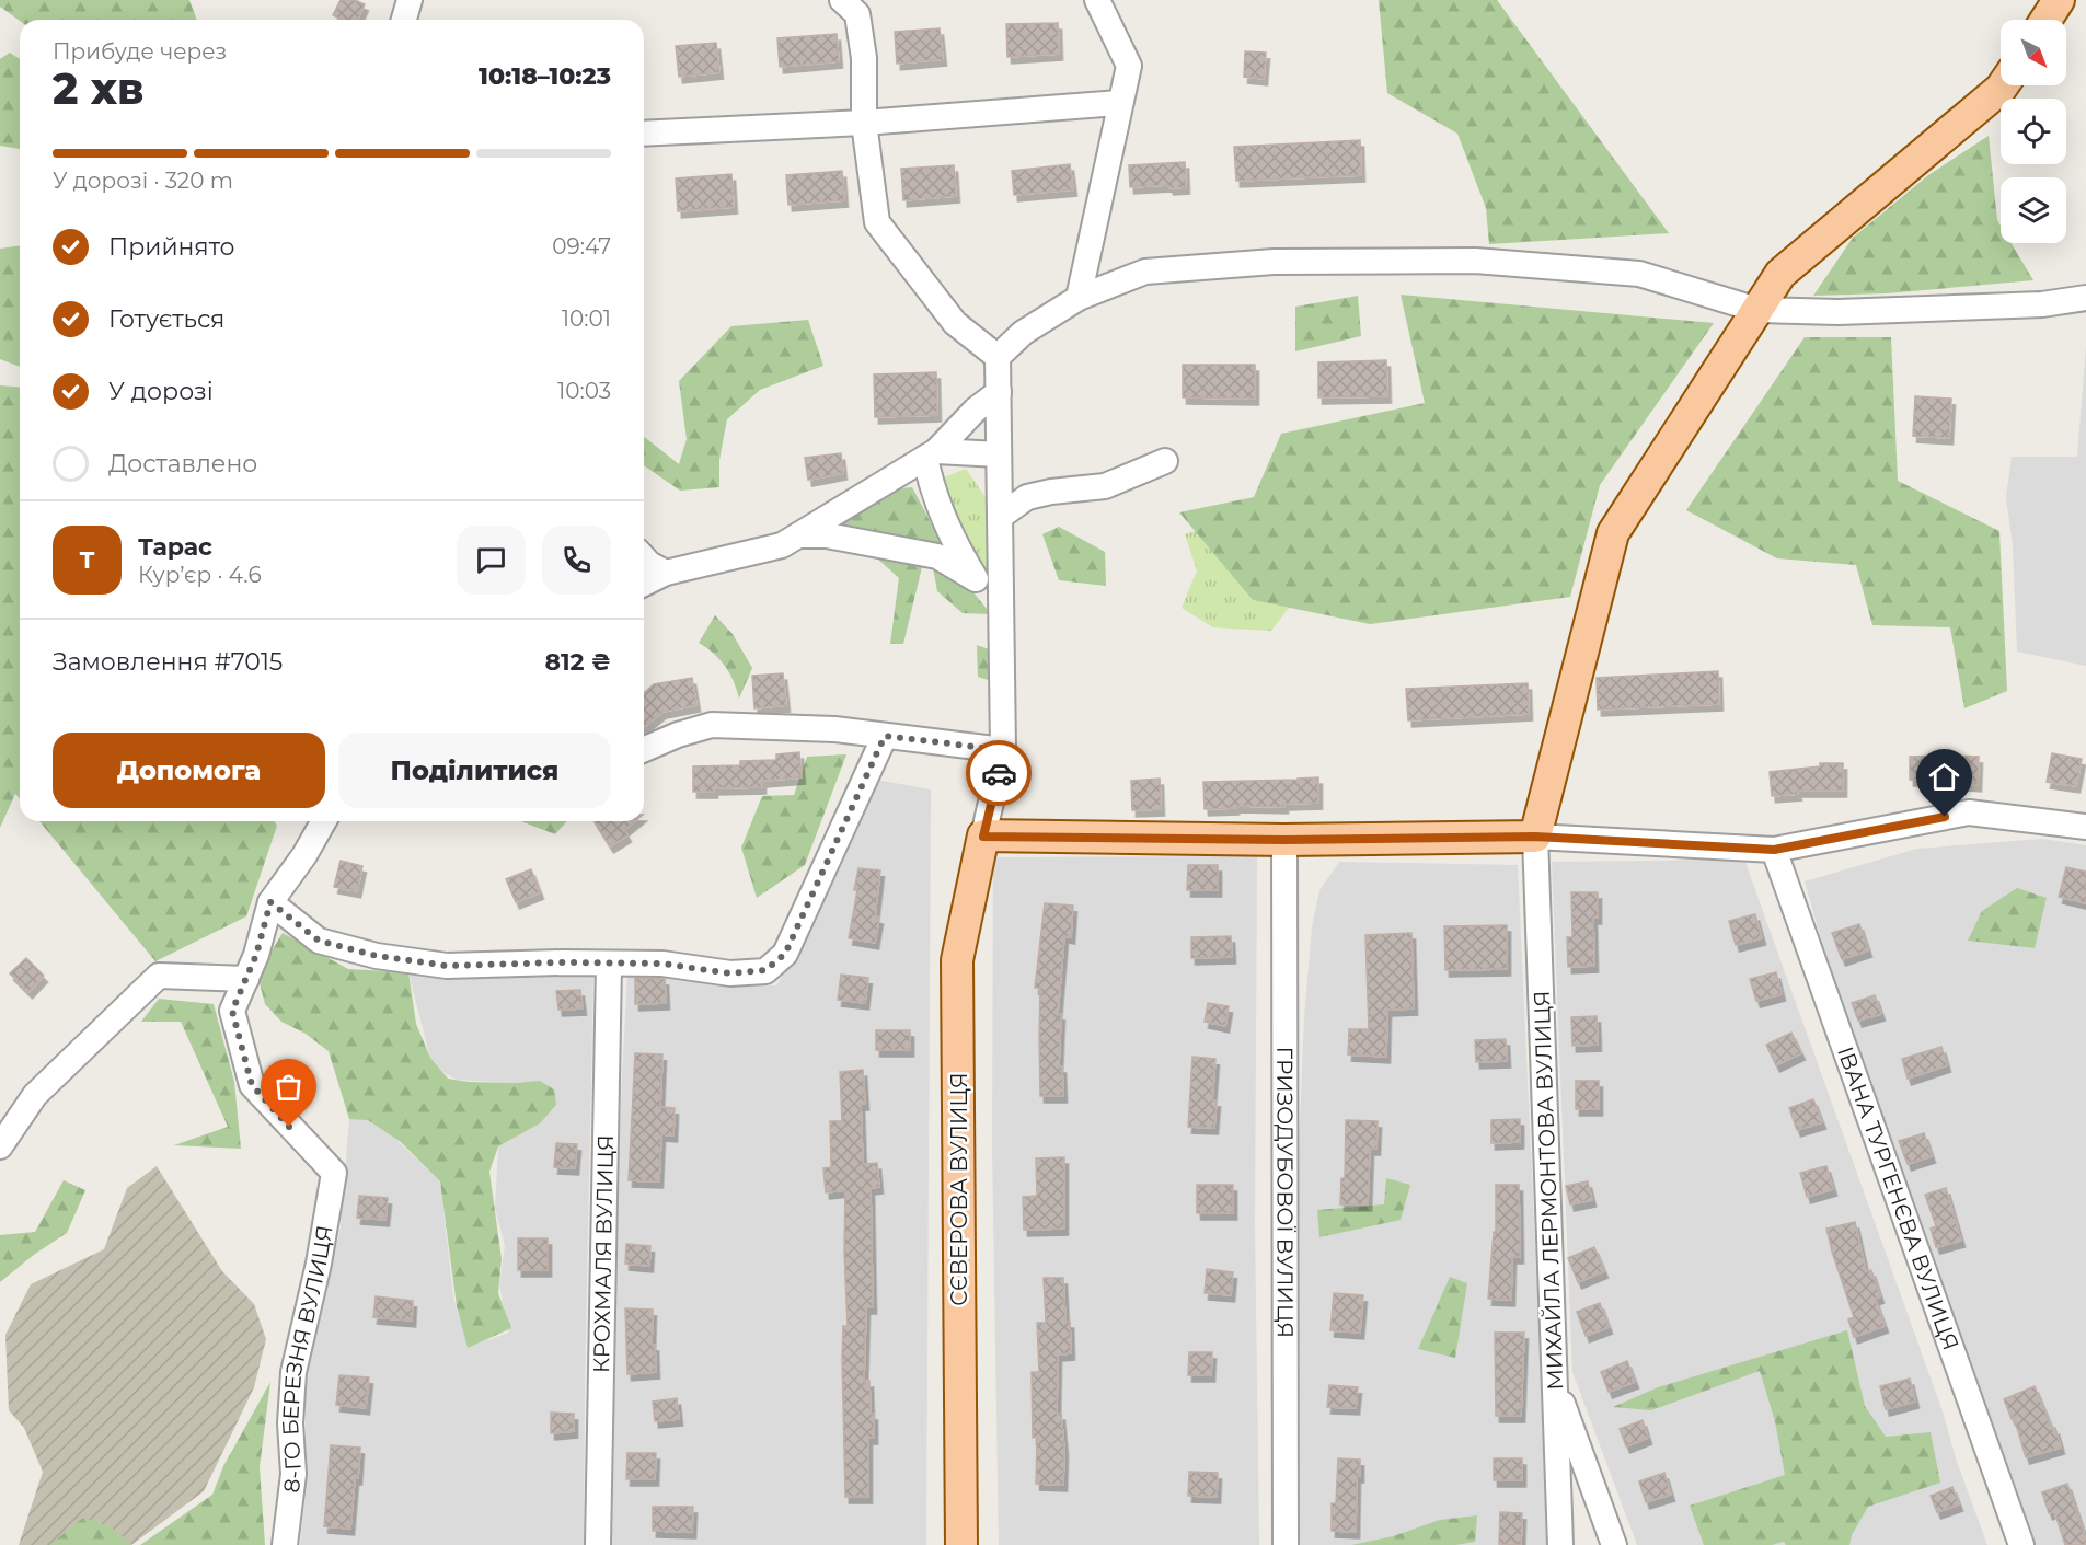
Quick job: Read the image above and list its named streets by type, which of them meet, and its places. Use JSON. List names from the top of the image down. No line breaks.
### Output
{"streets":{"main road":["СЄВЕРОВА ВУЛИЦЯ"],"street":["МИХАЙЛА ЛЕРМОНТОВА ВУЛИЦЯ","ГРИЗОДУБОВОЇ ВУЛИЦЯ","ІВАНА ТУРГЕНЄВА ВУЛИЦЯ","КРОХМАЛЯ ВУЛИЦЯ","8-ГО БЕРЕЗНЯ ВУЛИЦЯ"]},"north":"bottom right","page":{"heading":["2 хв","Прибуде через","10:18–10:23"],"panel":["Тарас","Кур’єр · 4.6","Замовлення #7015","812 ₴"],"bar":"У дорозі · 320 m","list":[["Прийнято","09:47"],["Готується","10:01"],["У дорозі","10:03"],"Доставлено"],"round":"Т","buttons":["Допомога","Поділитися"]}}
